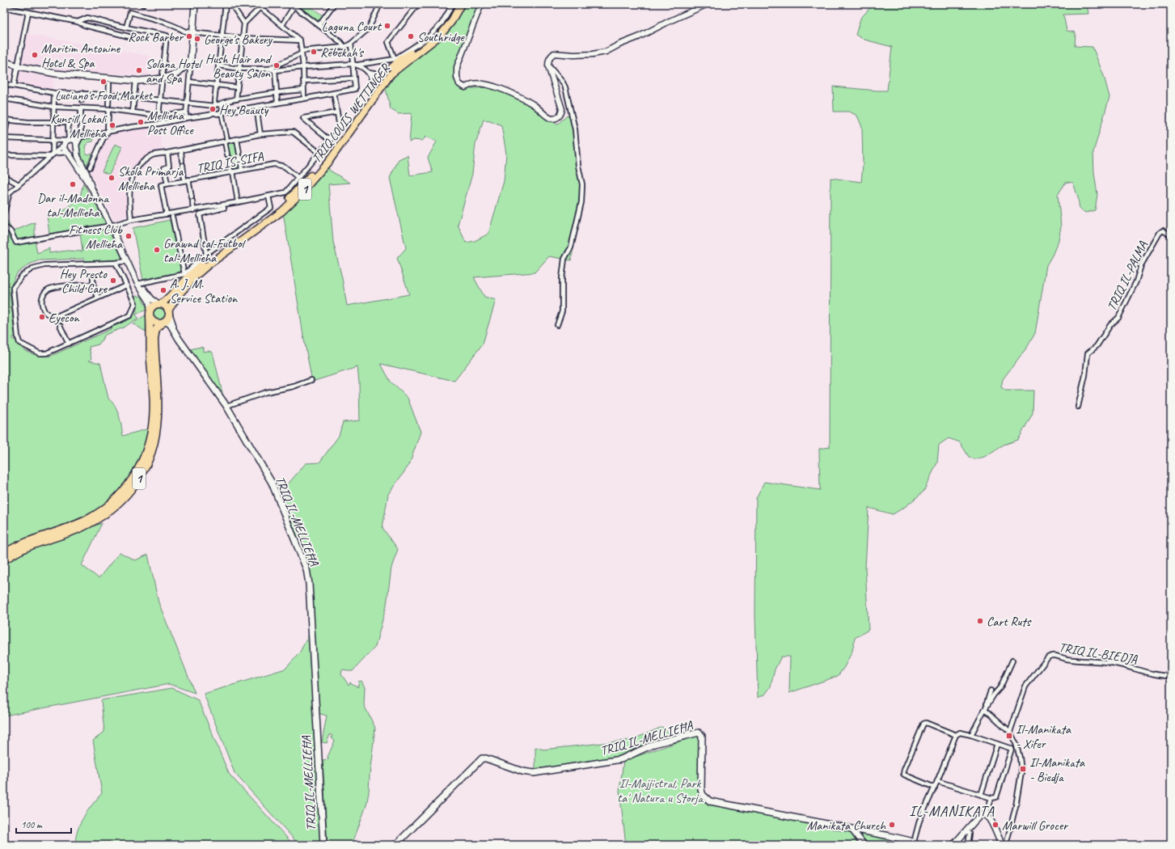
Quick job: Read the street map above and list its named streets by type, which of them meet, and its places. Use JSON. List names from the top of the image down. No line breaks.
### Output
{"streets":{"highway":["TRIQ LOUIS WETTINGER","1"],"main road":["TRIQ IL-MELLIEĦA"],"street":["TRIQ IS-SIFA","TRIQ IL-PALMA","TRIQ IL-BIEDJA"]},"crossings":[["TRIQ LOUIS WETTINGER","1"],["TRIQ LOUIS WETTINGER","TRIQ IL-MELLIEĦA"],["1","TRIQ IL-MELLIEĦA"]],"districts":["IL-MANIKATA"],"parks":["Il-Majjistral, Park ta' Natura u Storja"],"places":{"other":["Laguna Court","Rock Barber","Southridge","George's Bakery","Rebekah's","Maritim Antonine Hotel & Spa","Hush Hair and Beauty Salon","Solana Hotel and Spa","Luciano's Food Market","Hey Beauty","Mellieħa Post Office","Kunsill Lokali Mellieħa","Skola Primarja Mellieħa","Dar il-Madonna tal-Mellieħa","Fitness Club Mellieħa","Grawnd tal-Futbol tal-Mellieħa","Hey Presto Child Care","A. J. M. Service Station","Eyecon","Cart Ruts","Manikata Church","Marwill Grocer"],"transit":["Il-Manikata - Xifer","Il-Manikata - Biedja"]},"scale_bar":"100 m"}
